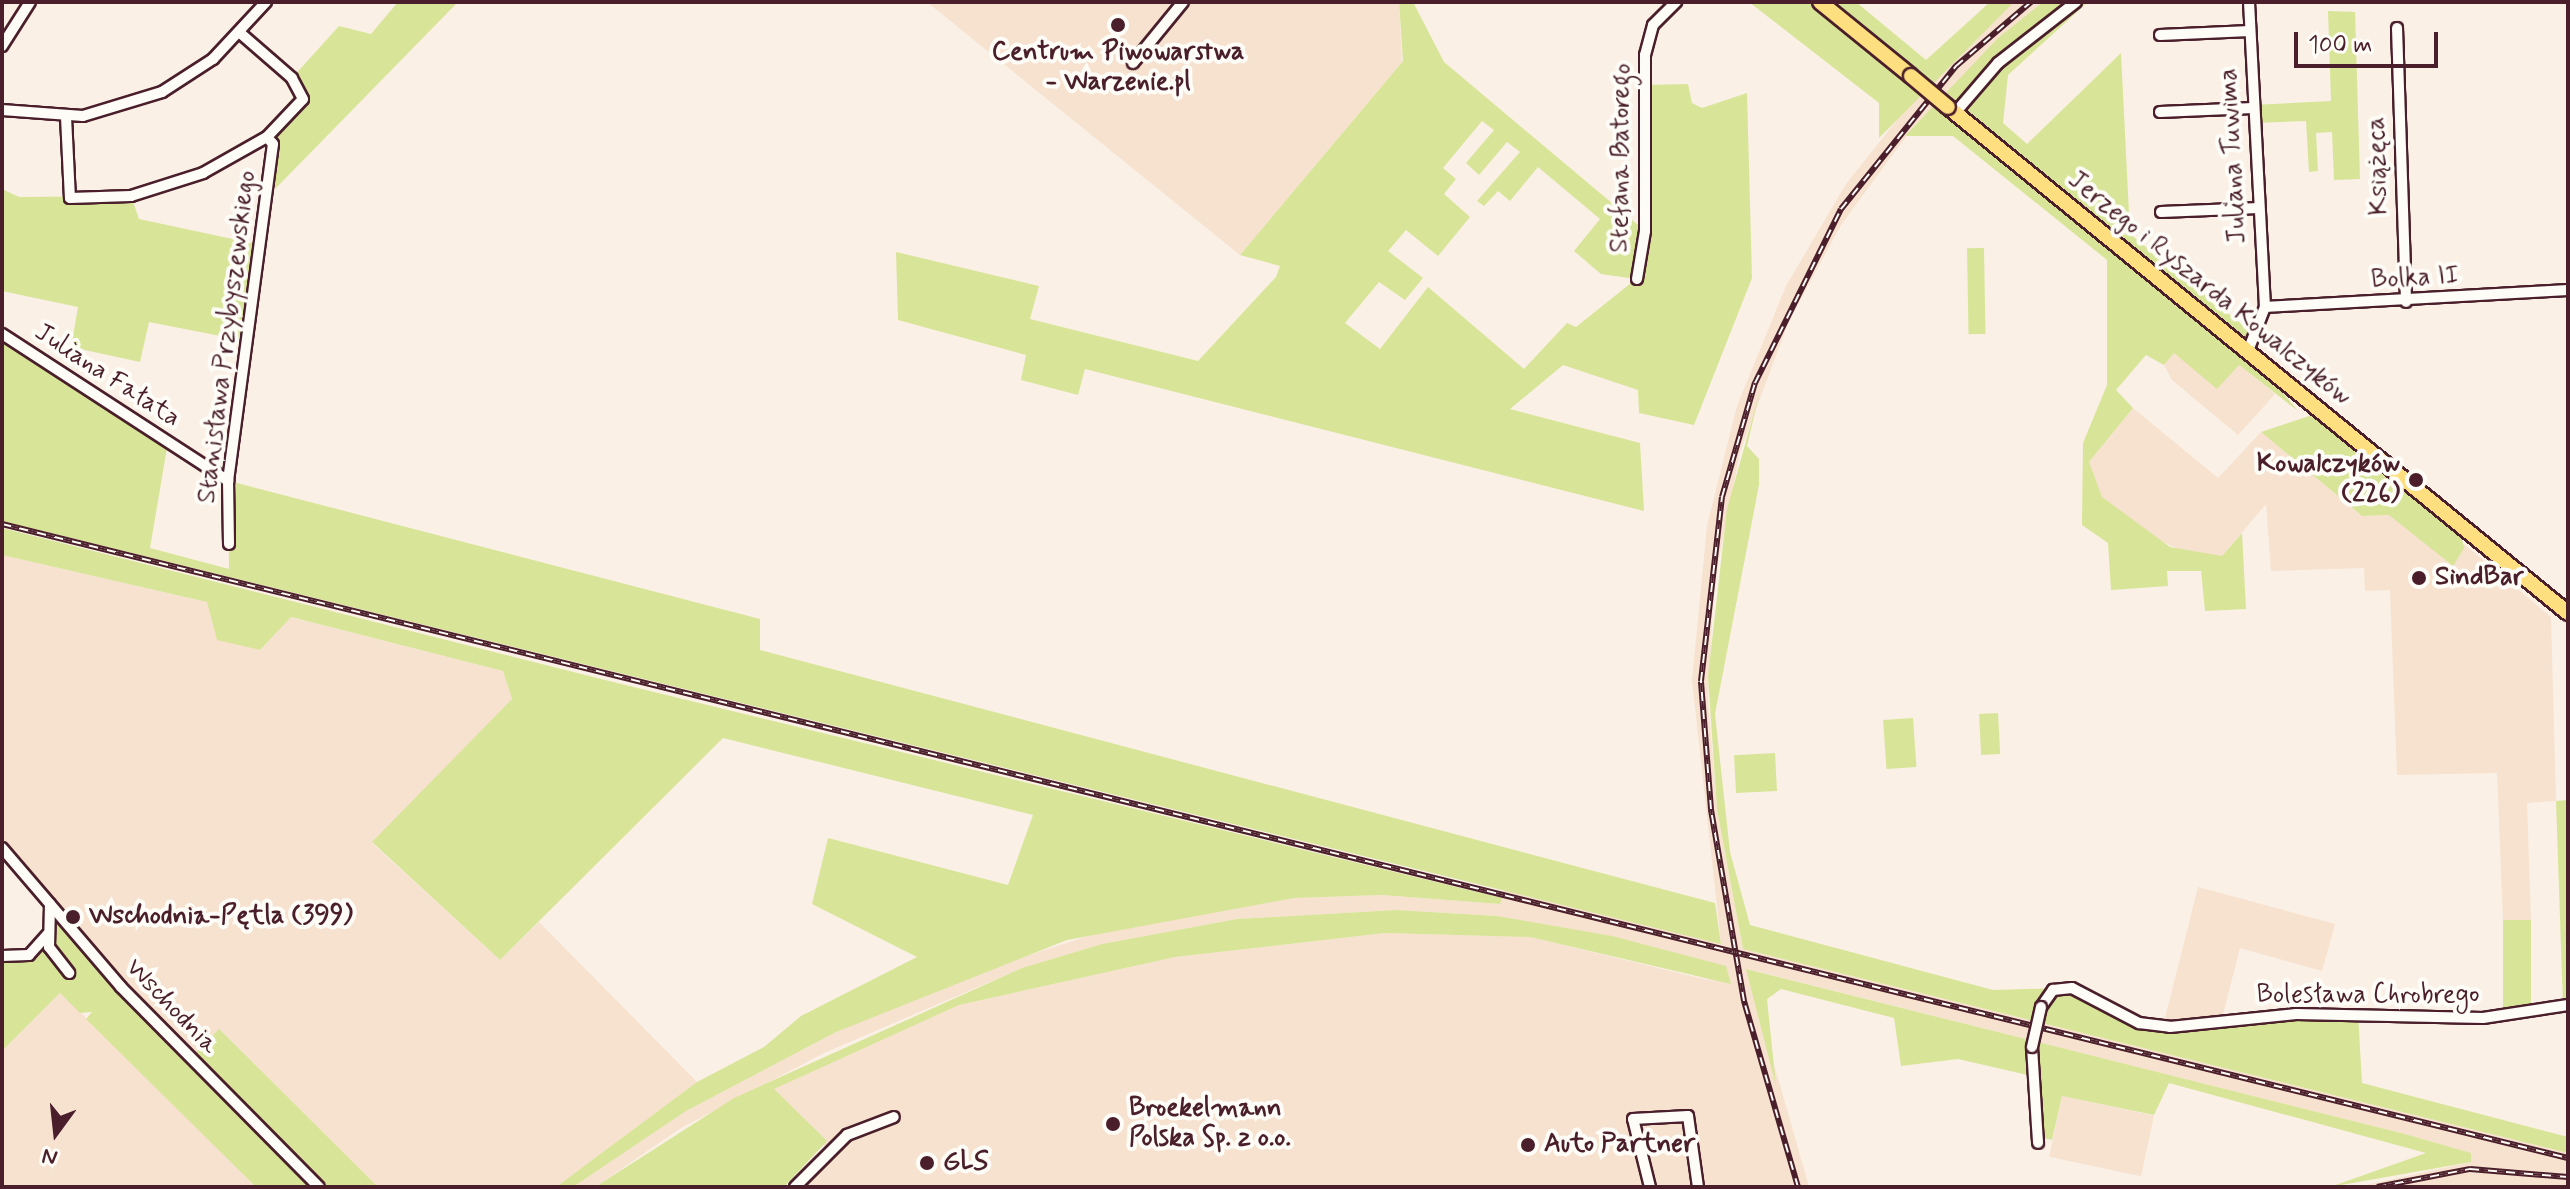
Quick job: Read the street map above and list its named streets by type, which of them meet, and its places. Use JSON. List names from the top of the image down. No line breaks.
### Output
{"streets":{"main road":["Jerzego i Ryszarda Kowalczyków"],"street":["Juliana Tuwima","Stefana Batorego","Książęca","Bolka II","Stanisława Przybyszewskiego","Juliana Fałata","Bolesława Chrobrego","Wschodnia"]},"crossings":[["Juliana Tuwima","Bolka II"],["Juliana Tuwima","Jerzego i Ryszarda Kowalczyków"],["Książęca","Bolka II"],["Stanisława Przybyszewskiego","Juliana Fałata"]],"places":["Centrum Piwowarstwa - Warzenie.pl","Kowalczyków (226)","SindBar","Wschodnia-Pętla (399)","Broekelmann Polska Sp. z o.o.","Auto Partner","GLS"],"scale_bar":"100 m","north":"bottom"}
